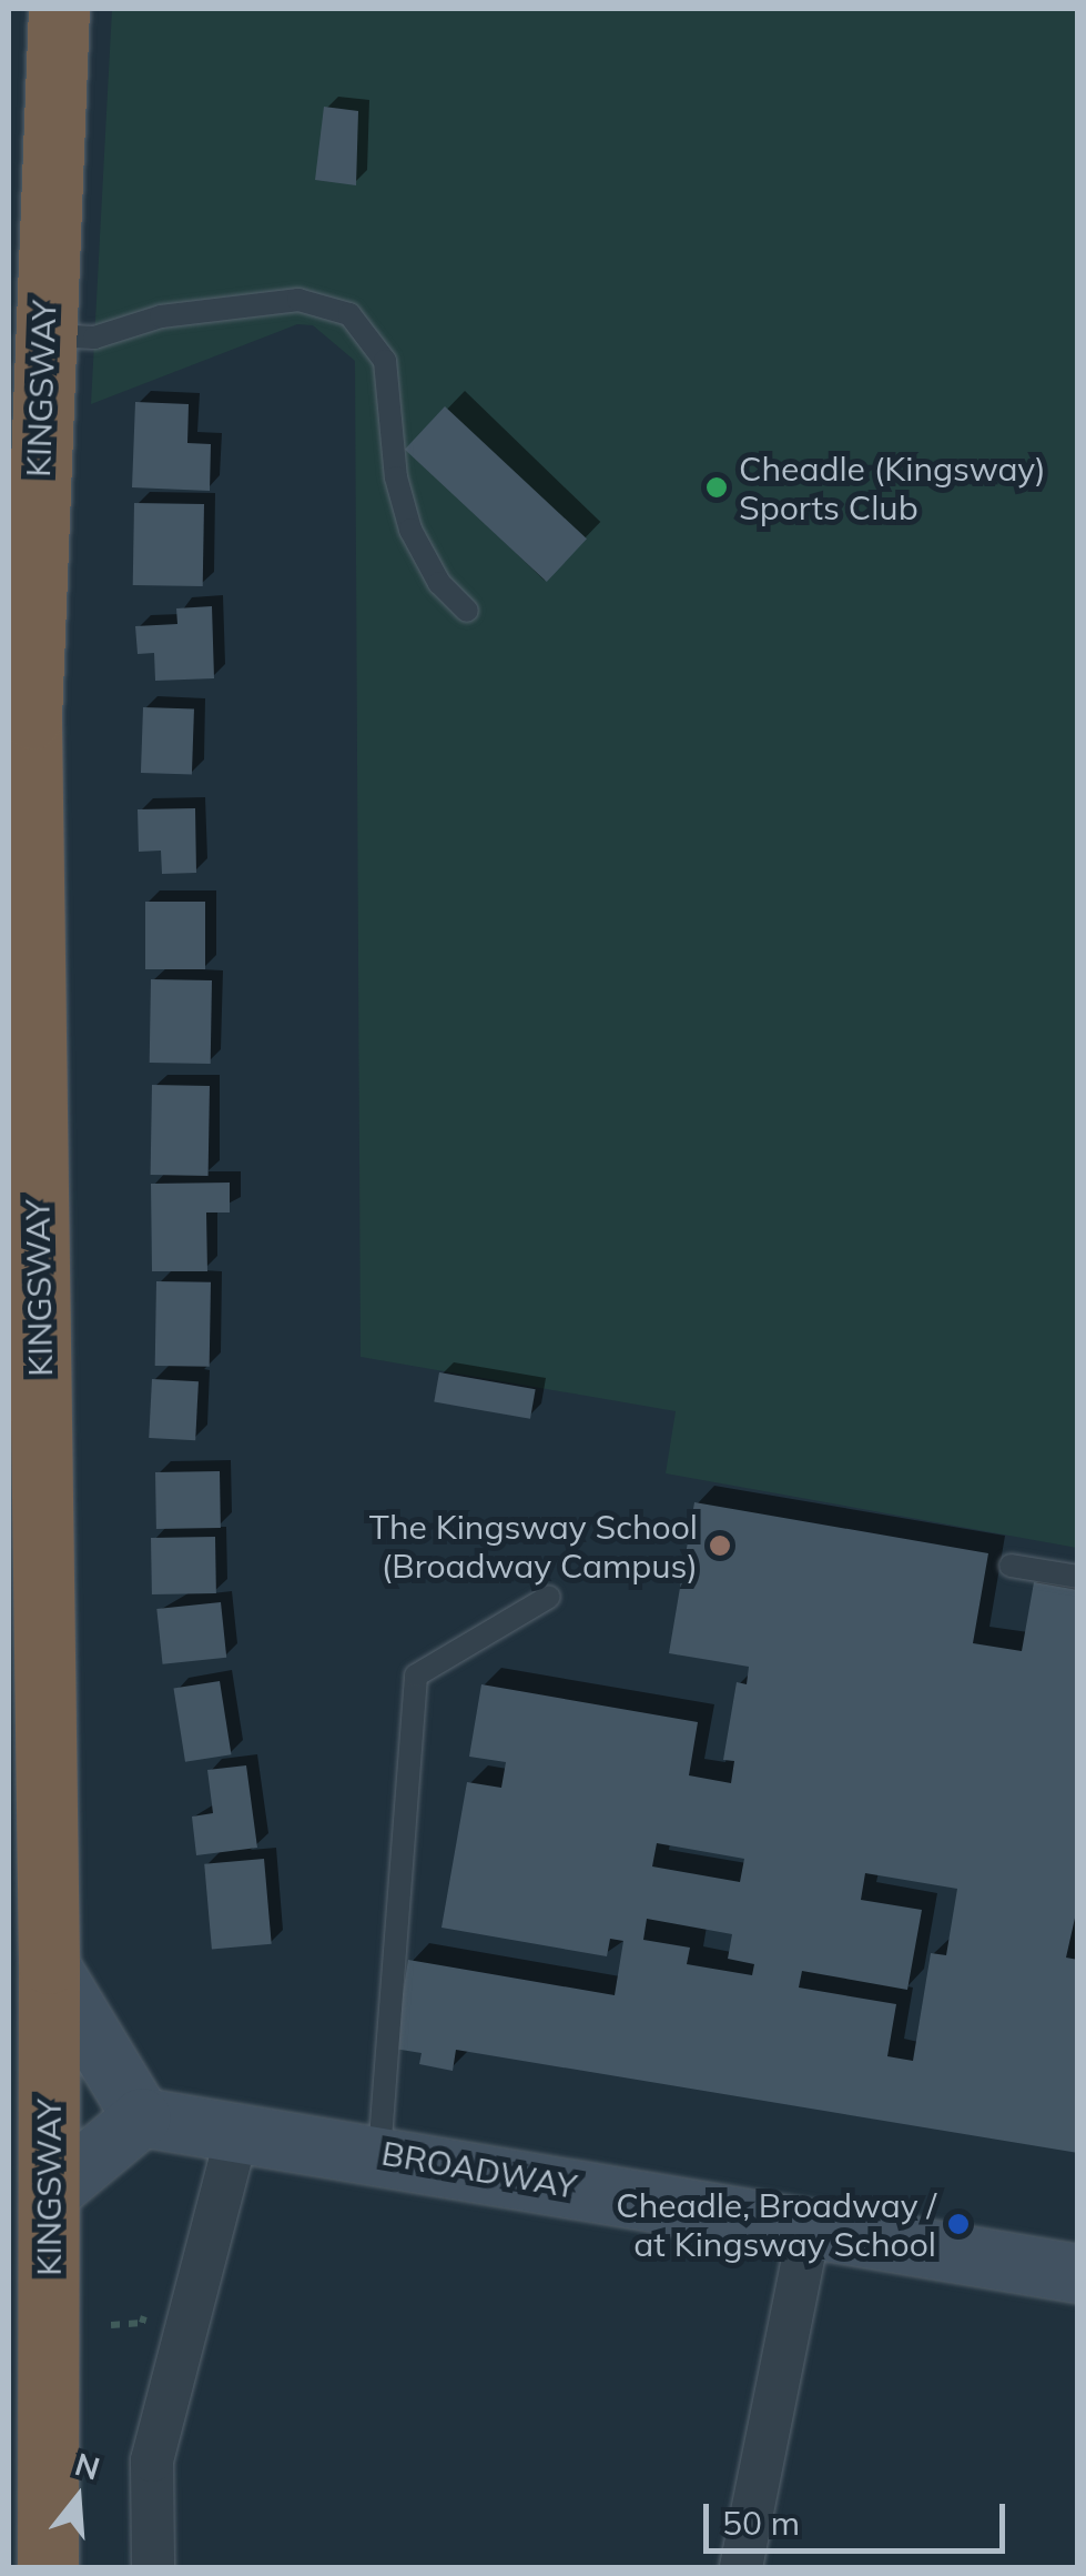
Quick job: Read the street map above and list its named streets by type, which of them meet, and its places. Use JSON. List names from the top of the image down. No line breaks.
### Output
{"streets":{"highway":["KINGSWAY"],"street":["BROADWAY"]},"places":["Cheadle (Kingsway) Sports Club","The Kingsway School (Broadway Campus)","Cheadle, Broadway / at Kingsway School"],"scale_bar":"50 m","north":"top"}
